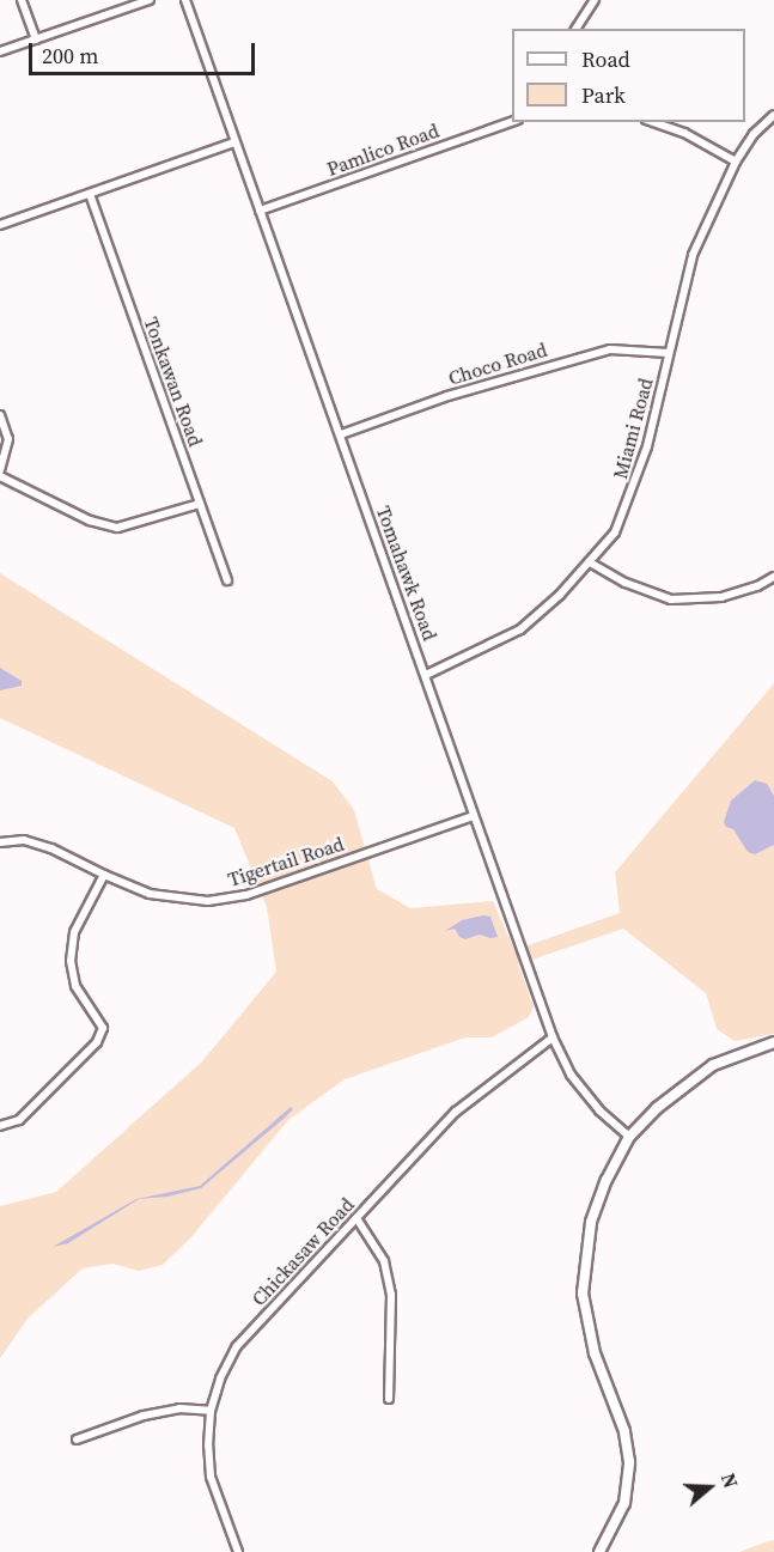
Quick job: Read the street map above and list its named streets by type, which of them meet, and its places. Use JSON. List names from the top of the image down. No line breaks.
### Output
{"streets":{"street":["Pamlico Road","Choco Road","Tonkawan Road","Miami Road","Tomahawk Road","Tigertail Road","Chickasaw Road"]},"crossings":[["Pamlico Road","Tomahawk Road"],["Choco Road","Miami Road"],["Choco Road","Tomahawk Road"],["Miami Road","Tomahawk Road"],["Tomahawk Road","Tigertail Road"],["Tomahawk Road","Chickasaw Road"]],"legend":["Road","Park"],"scale_bar":"200 m","north":"right"}
